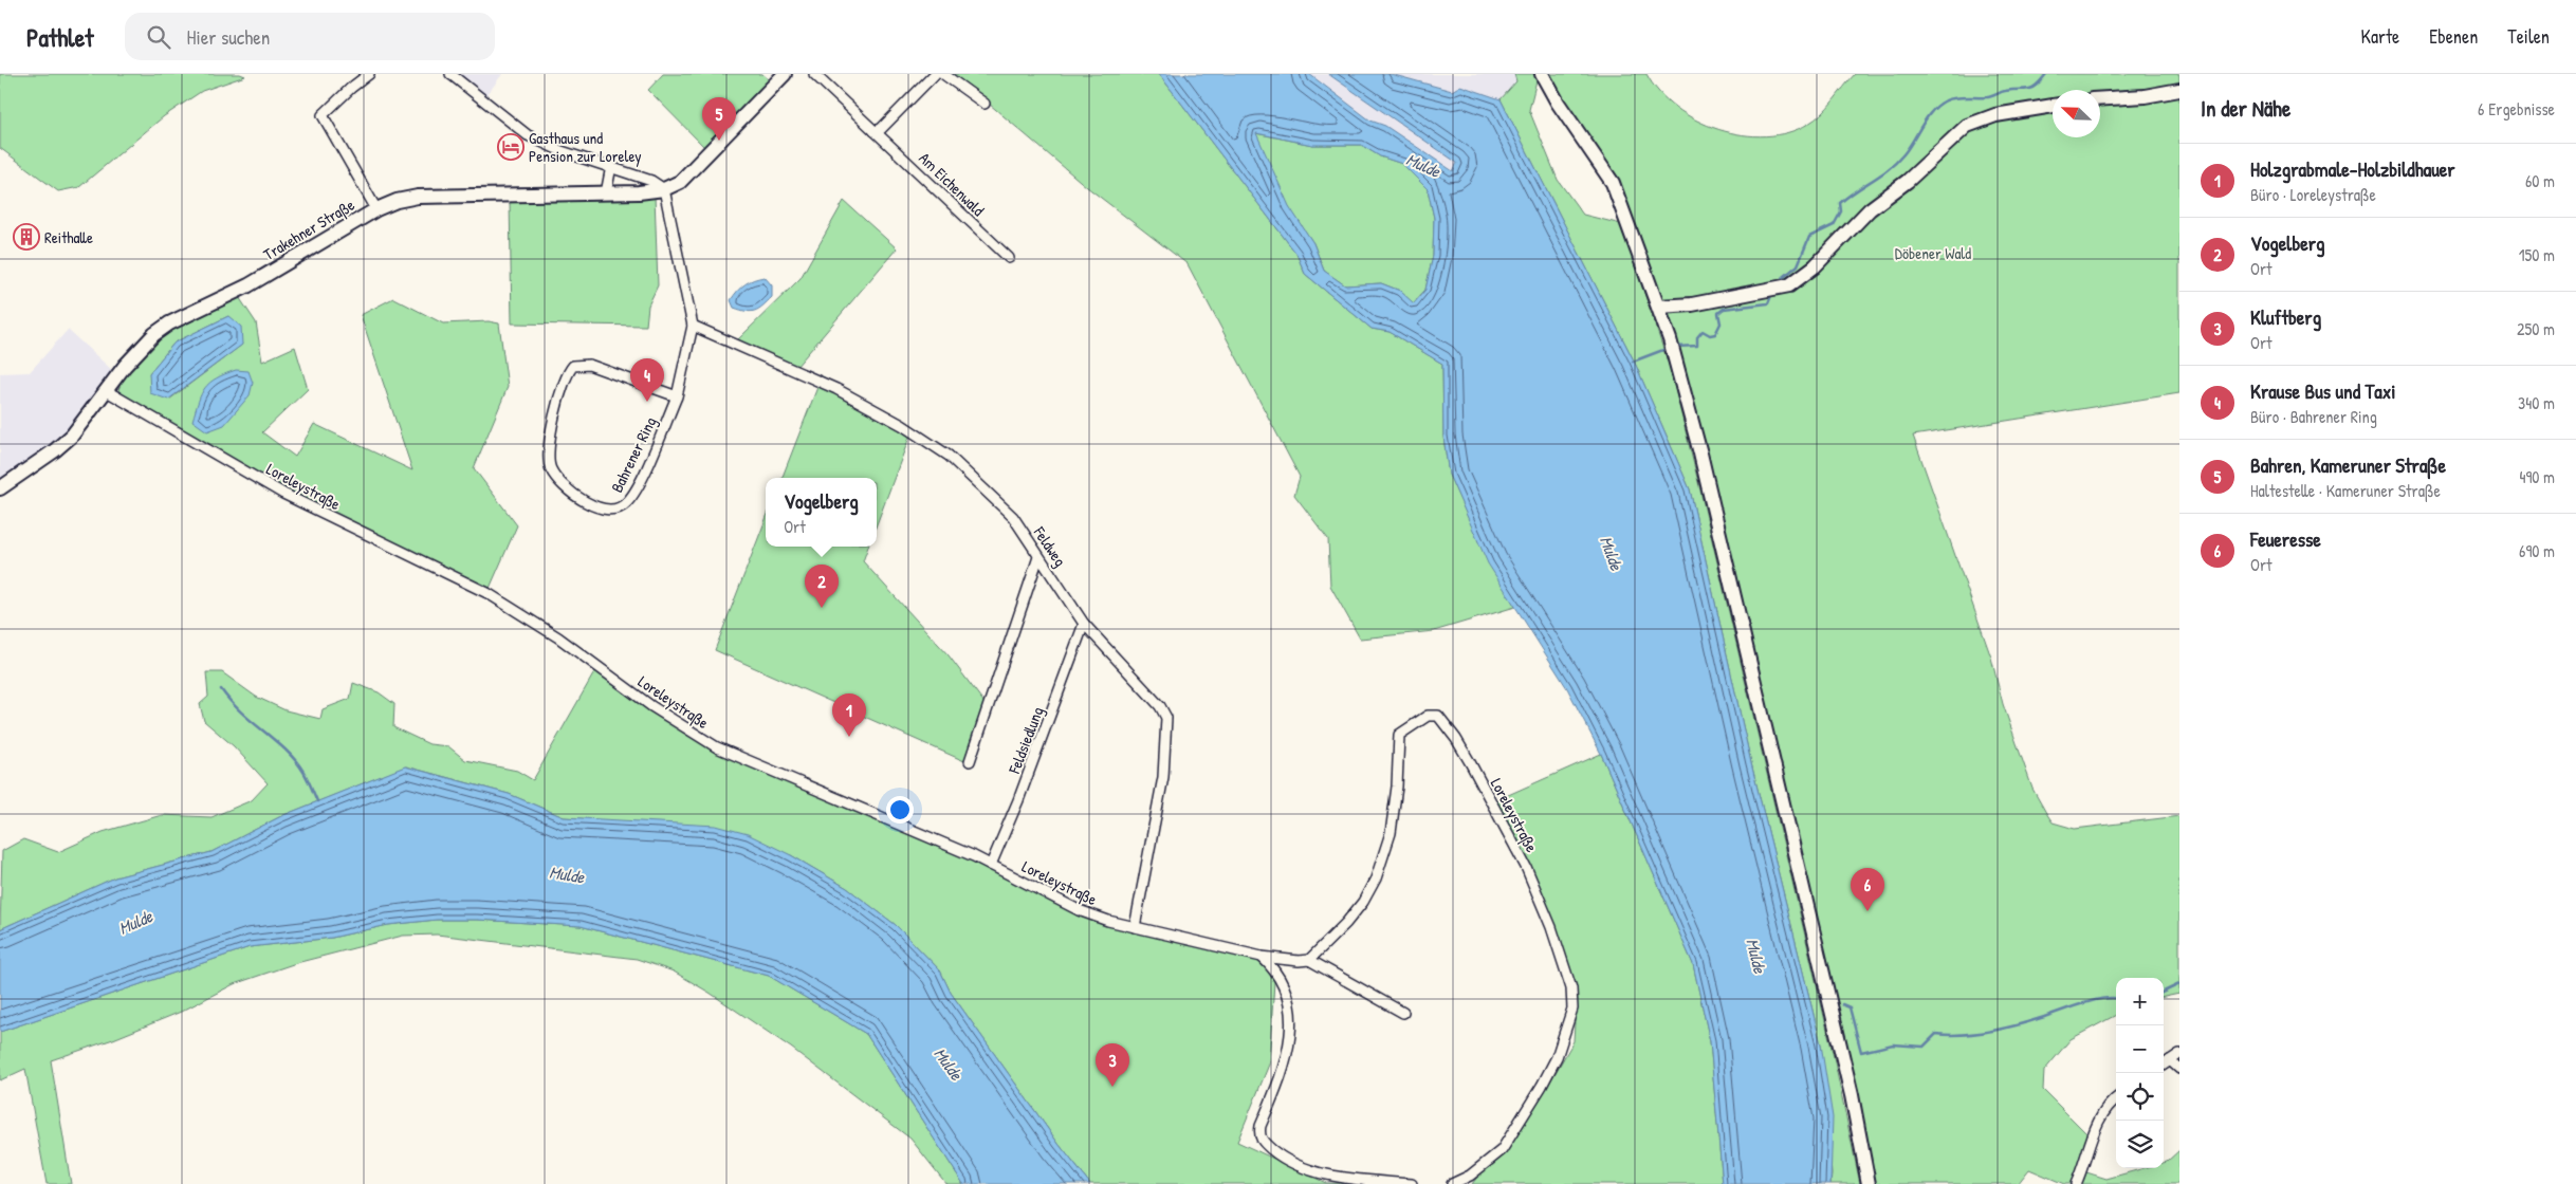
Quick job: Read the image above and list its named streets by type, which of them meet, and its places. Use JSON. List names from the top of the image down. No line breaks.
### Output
{"streets":{"street":["Am Eichenwald","Trakehner Straße","Bahrener Ring","Loreleystraße","Feldweg","Feldsiedlung"]},"crossings":[["Trakehner Straße","Bahrener Ring"],["Trakehner Straße","Loreleystraße"],["Bahrener Ring","Feldweg"],["Loreleystraße","Feldweg"],["Loreleystraße","Feldsiedlung"],["Feldweg","Feldsiedlung"]],"water":["Mulde"],"parks":["Döbener Wald"],"places":{"hotel":["Gasthaus und Pension zur Loreley"],"building":["Reithalle"]},"north":"top left","page":{"header":"Pathlet","search":"Hier suchen","nav":["Karte","Ebenen","Teilen"],"heading":["In der Nähe","6 Ergebnisse"],"pins":["5","4","2","1","6","3"],"list":[{"mark":"1","name":"Holzgrabmale-Holzbildhauer","note":"Büro · Loreleystraße","value":"60 m"},{"mark":"2","name":"Vogelberg","note":"Ort","value":"150 m"},{"mark":"3","name":"Kluftberg","note":"Ort","value":"250 m"},{"mark":"4","name":"Krause Bus und Taxi","note":"Büro · Bahrener Ring","value":"340 m"},{"mark":"5","name":"Bahren, Kameruner Straße","note":"Haltestelle · Kameruner Straße","value":"490 m"},{"mark":"6","name":"Feueresse","note":"Ort","value":"690 m"}],"popup":["Vogelberg","Ort"],"map_buttons":["+","−"]}}
